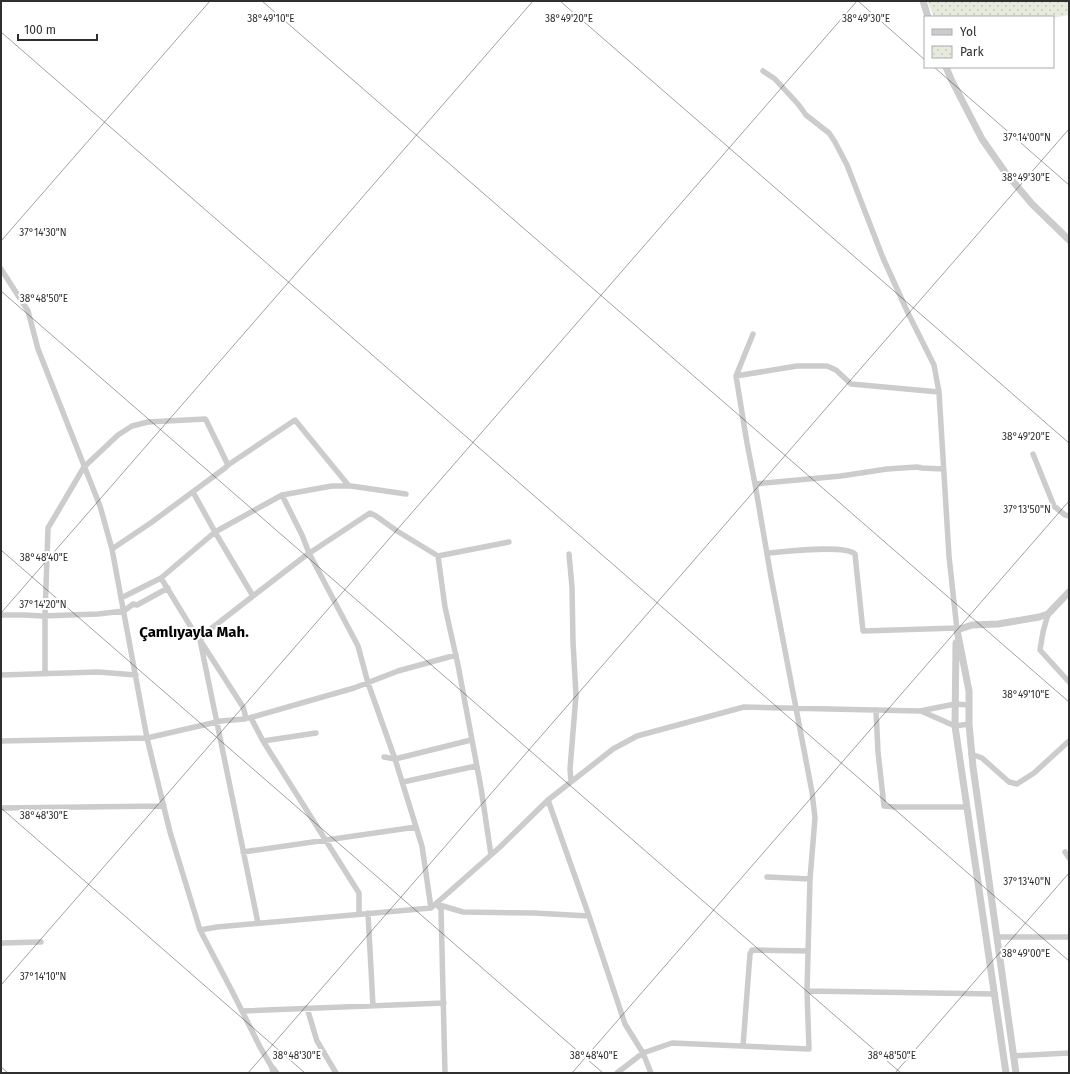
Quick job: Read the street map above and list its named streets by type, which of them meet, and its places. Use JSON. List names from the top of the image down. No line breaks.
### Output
{"districts":["Çamlıyayla Mah."],"legend":["Yol","Park"],"scale_bar":"100 m","coordinates":["38°49'10\"E","38°49'20\"E","38°49'30\"E","37°14'00\"N","37°14'30\"N","38°48'50\"E","37°13'50\"N","38°48'40\"E","37°14'20\"N","38°48'30\"E","37°13'40\"N","38°49'00\"E","37°14'10\"N"]}
